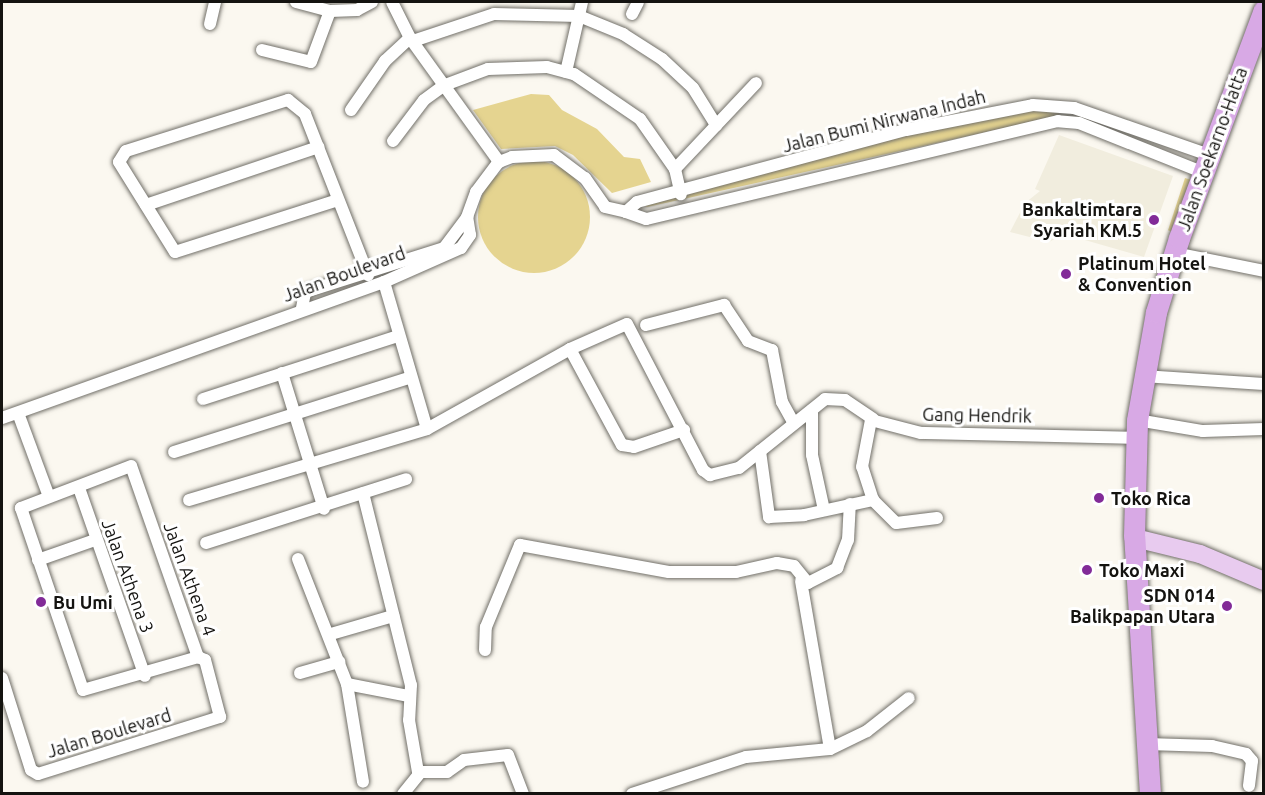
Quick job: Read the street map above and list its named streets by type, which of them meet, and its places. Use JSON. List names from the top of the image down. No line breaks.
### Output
{"streets":{"highway":["Jalan Soekarno-Hatta"],"street":["Jalan Bumi Nirwana Indah","Jalan Boulevard","Gang Hendrik","Jalan Athena 3","Jalan Athena 4"]},"crossings":[["Jalan Bumi Nirwana Indah","Jalan Soekarno-Hatta"],["Jalan Soekarno-Hatta","Gang Hendrik"],["Jalan Boulevard","Jalan Athena 4"],["Jalan Athena 3","Jalan Athena 4"]],"places":["Bankaltimtara Syariah KM.5","Platinum Hotel & Convention","Toko Rica","Toko Maxi","Bu Umi","SDN 014 Balikpapan Utara"]}
